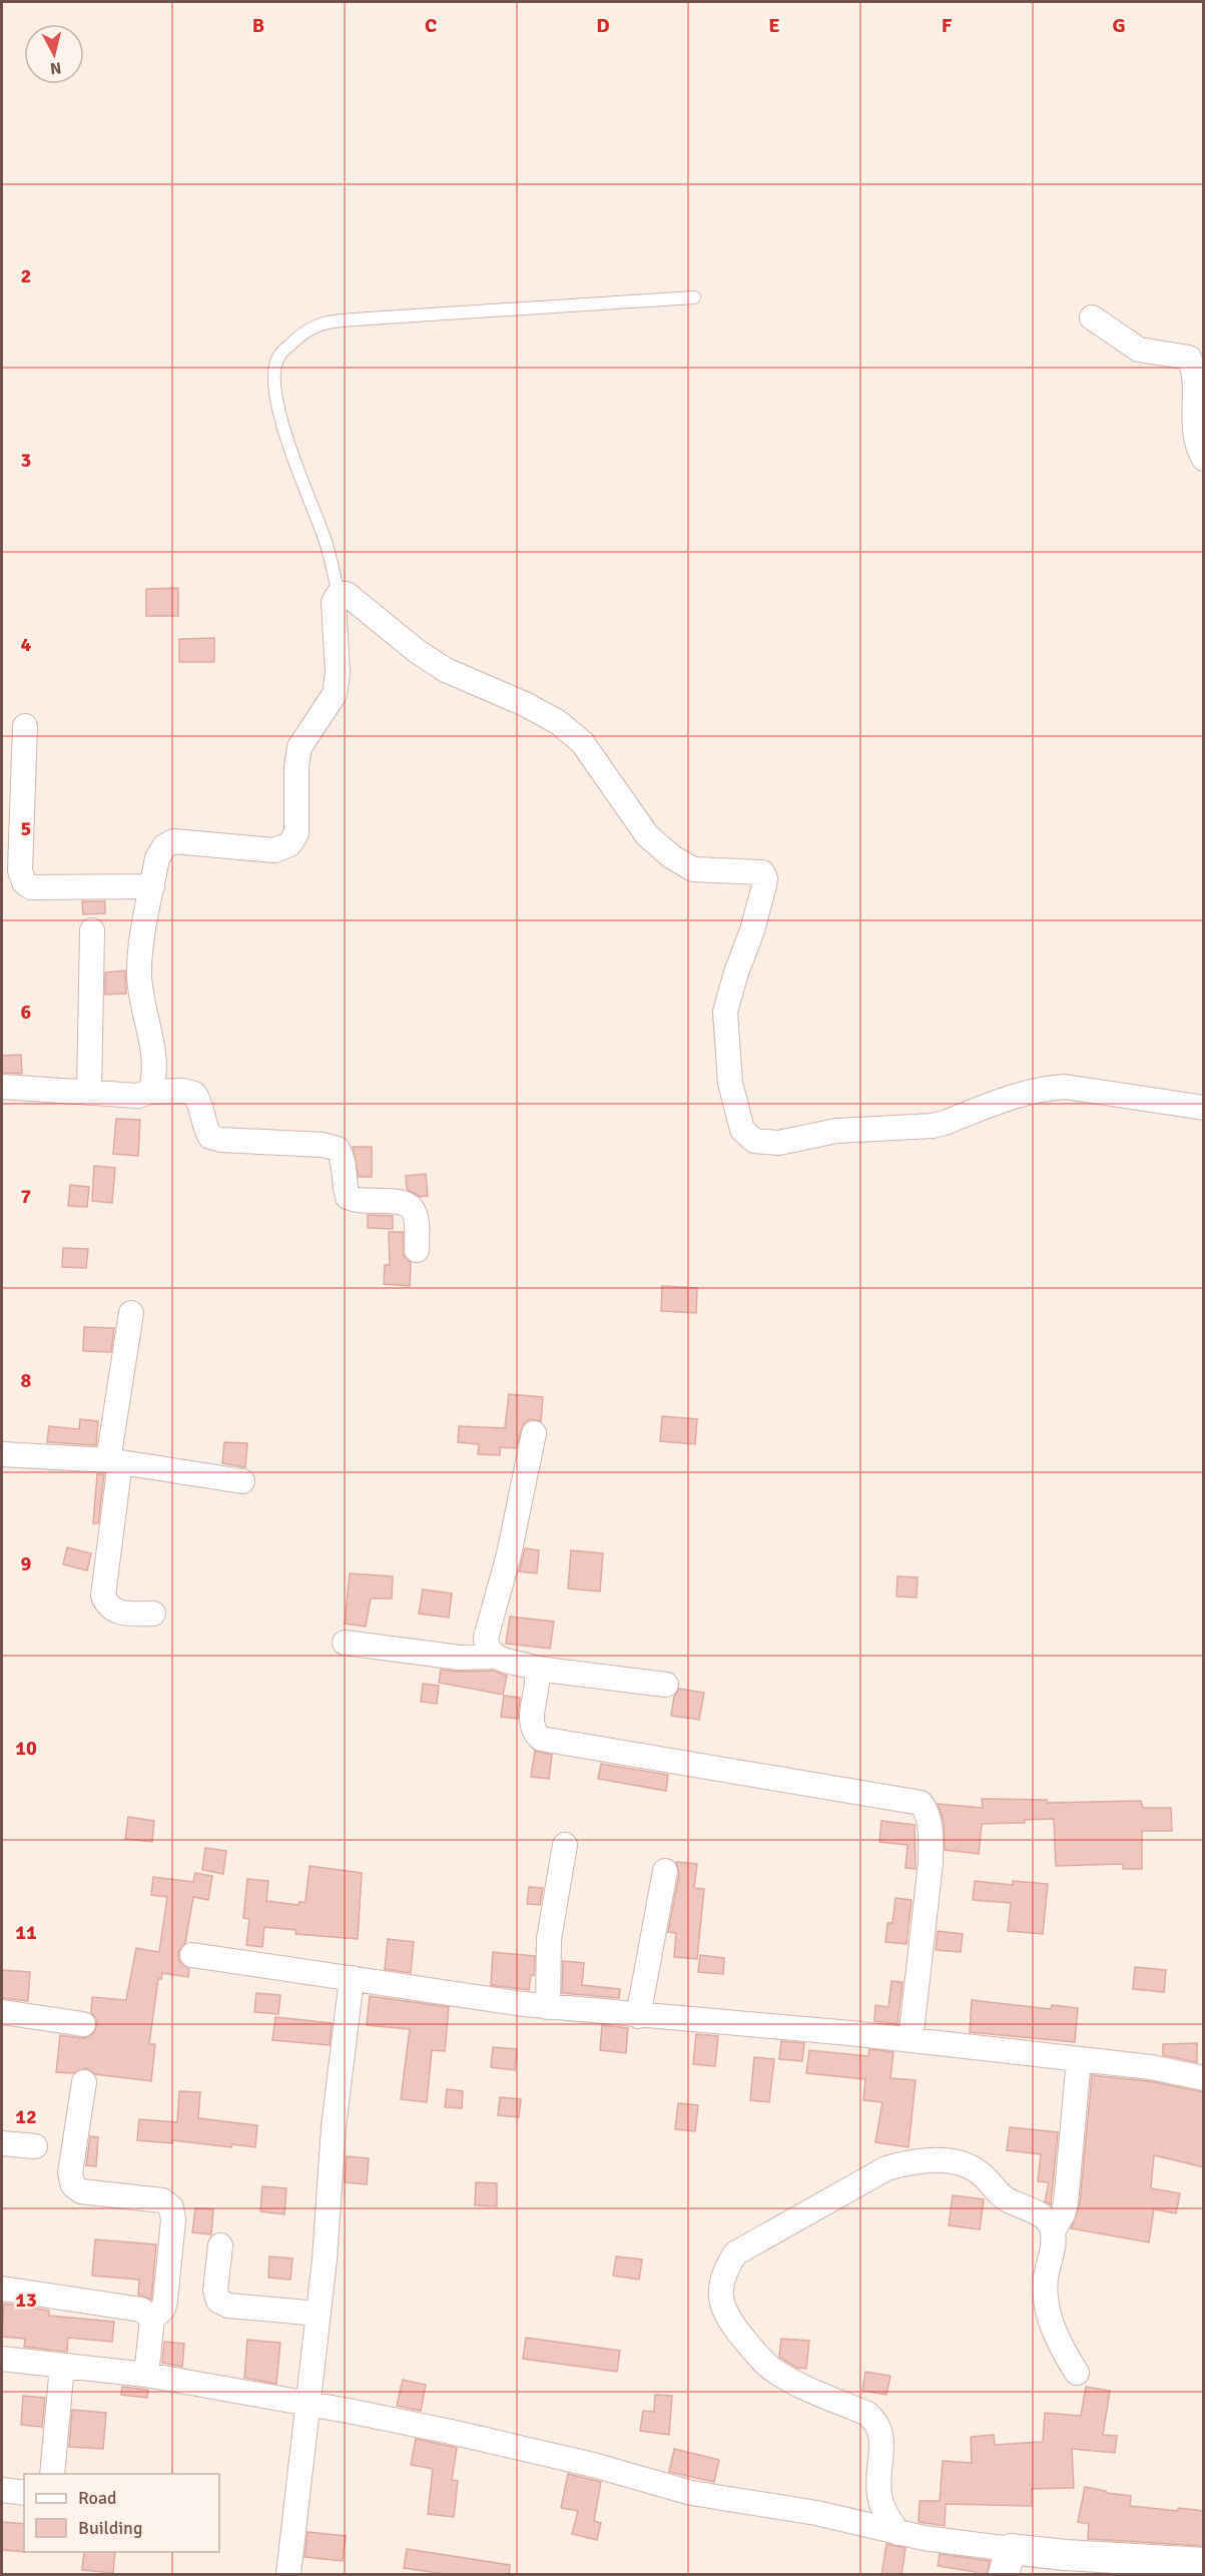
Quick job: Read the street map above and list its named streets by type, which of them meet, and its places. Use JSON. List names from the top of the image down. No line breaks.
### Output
{"legend":["Road","Building"],"north":"bottom","grid":{"columns":["B","C","D","E","F","G"],"rows":["2","3","4","5","6","7","8","9","10","11","12","13"]}}
